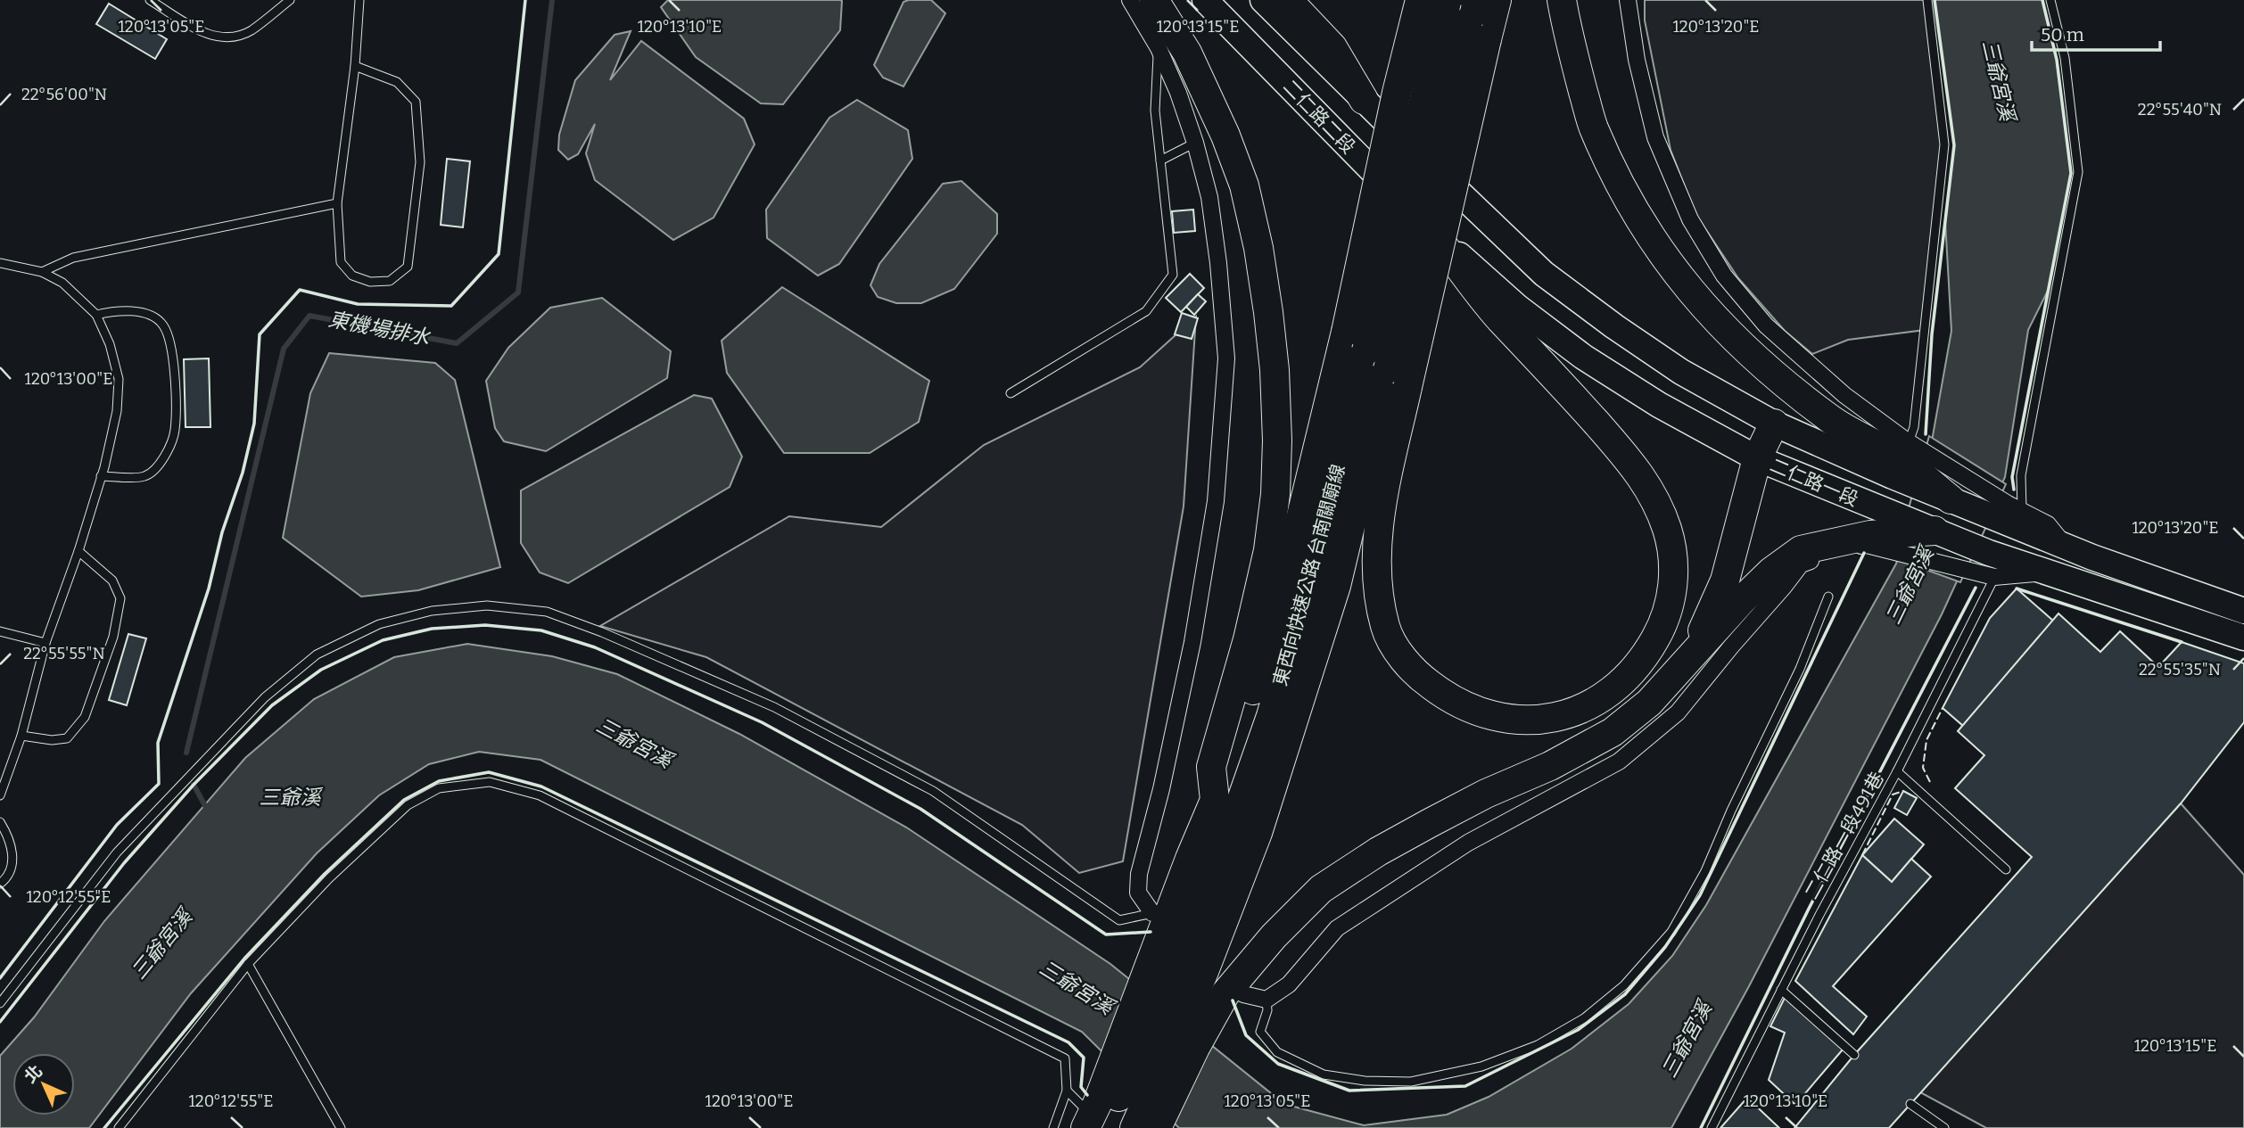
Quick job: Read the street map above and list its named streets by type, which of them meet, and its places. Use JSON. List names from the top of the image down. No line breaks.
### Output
{"streets":{"highway":["東西向快速公路 台南關廟線"],"main road":["二仁路二段","二仁路一段"],"lane":["二仁路一段491巷"]},"crossings":[["二仁路二段","二仁路一段"]],"water":["三爺宮溪","東機場排水","三爺溪"],"scale_bar":"50 m","north":"top left","coordinates":["120°13'20\"E","120°13'05\"E","120°13'10\"E","120°13'15\"E","22°56'00\"N","22°55'40\"N","120°13'00\"E","22°55'55\"N","22°55'35\"N","120°12'55\"E"]}
